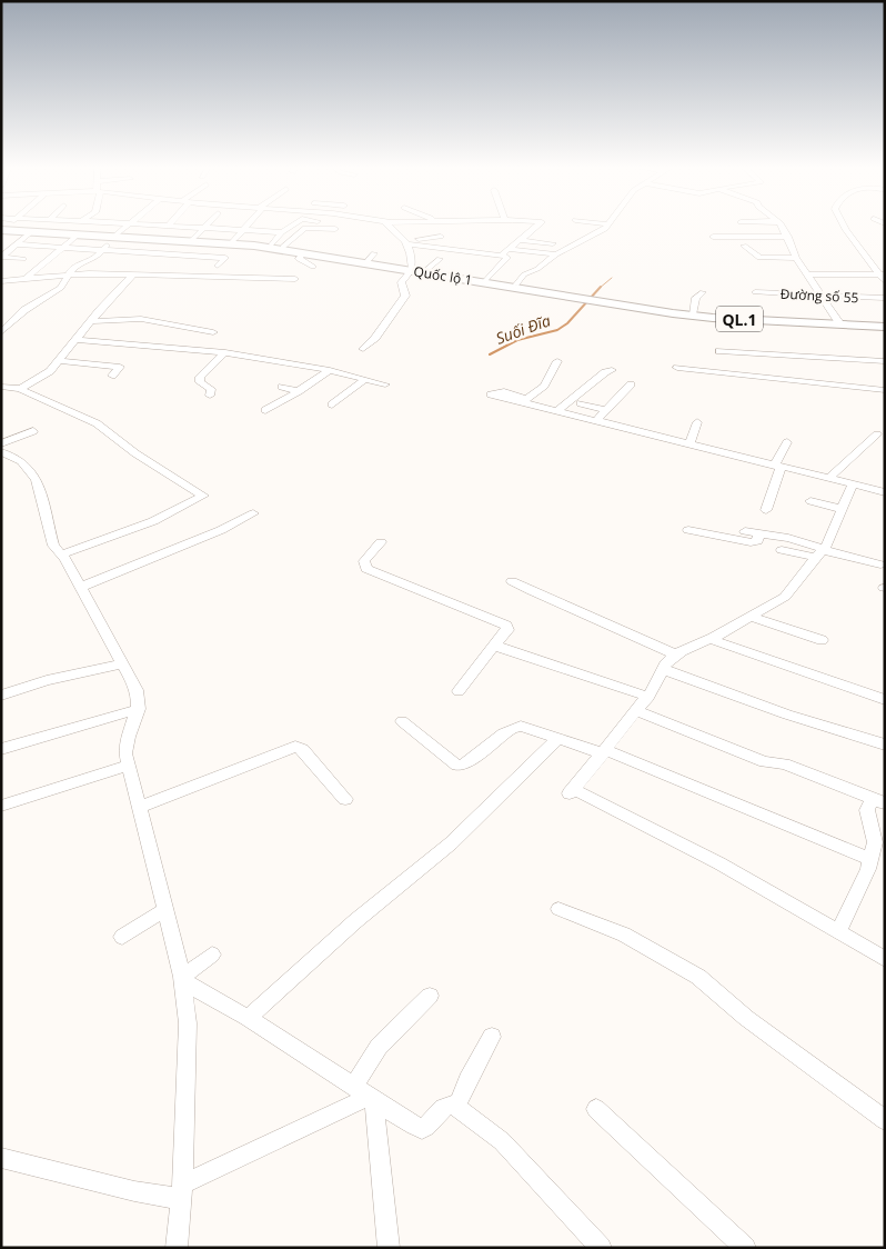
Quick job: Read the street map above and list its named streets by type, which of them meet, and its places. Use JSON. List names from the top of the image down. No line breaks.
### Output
{"streets":{"highway":["Quốc lộ 1","QL.1"],"street":["Đường số 55"]},"water":["Suối Đĩa"]}
